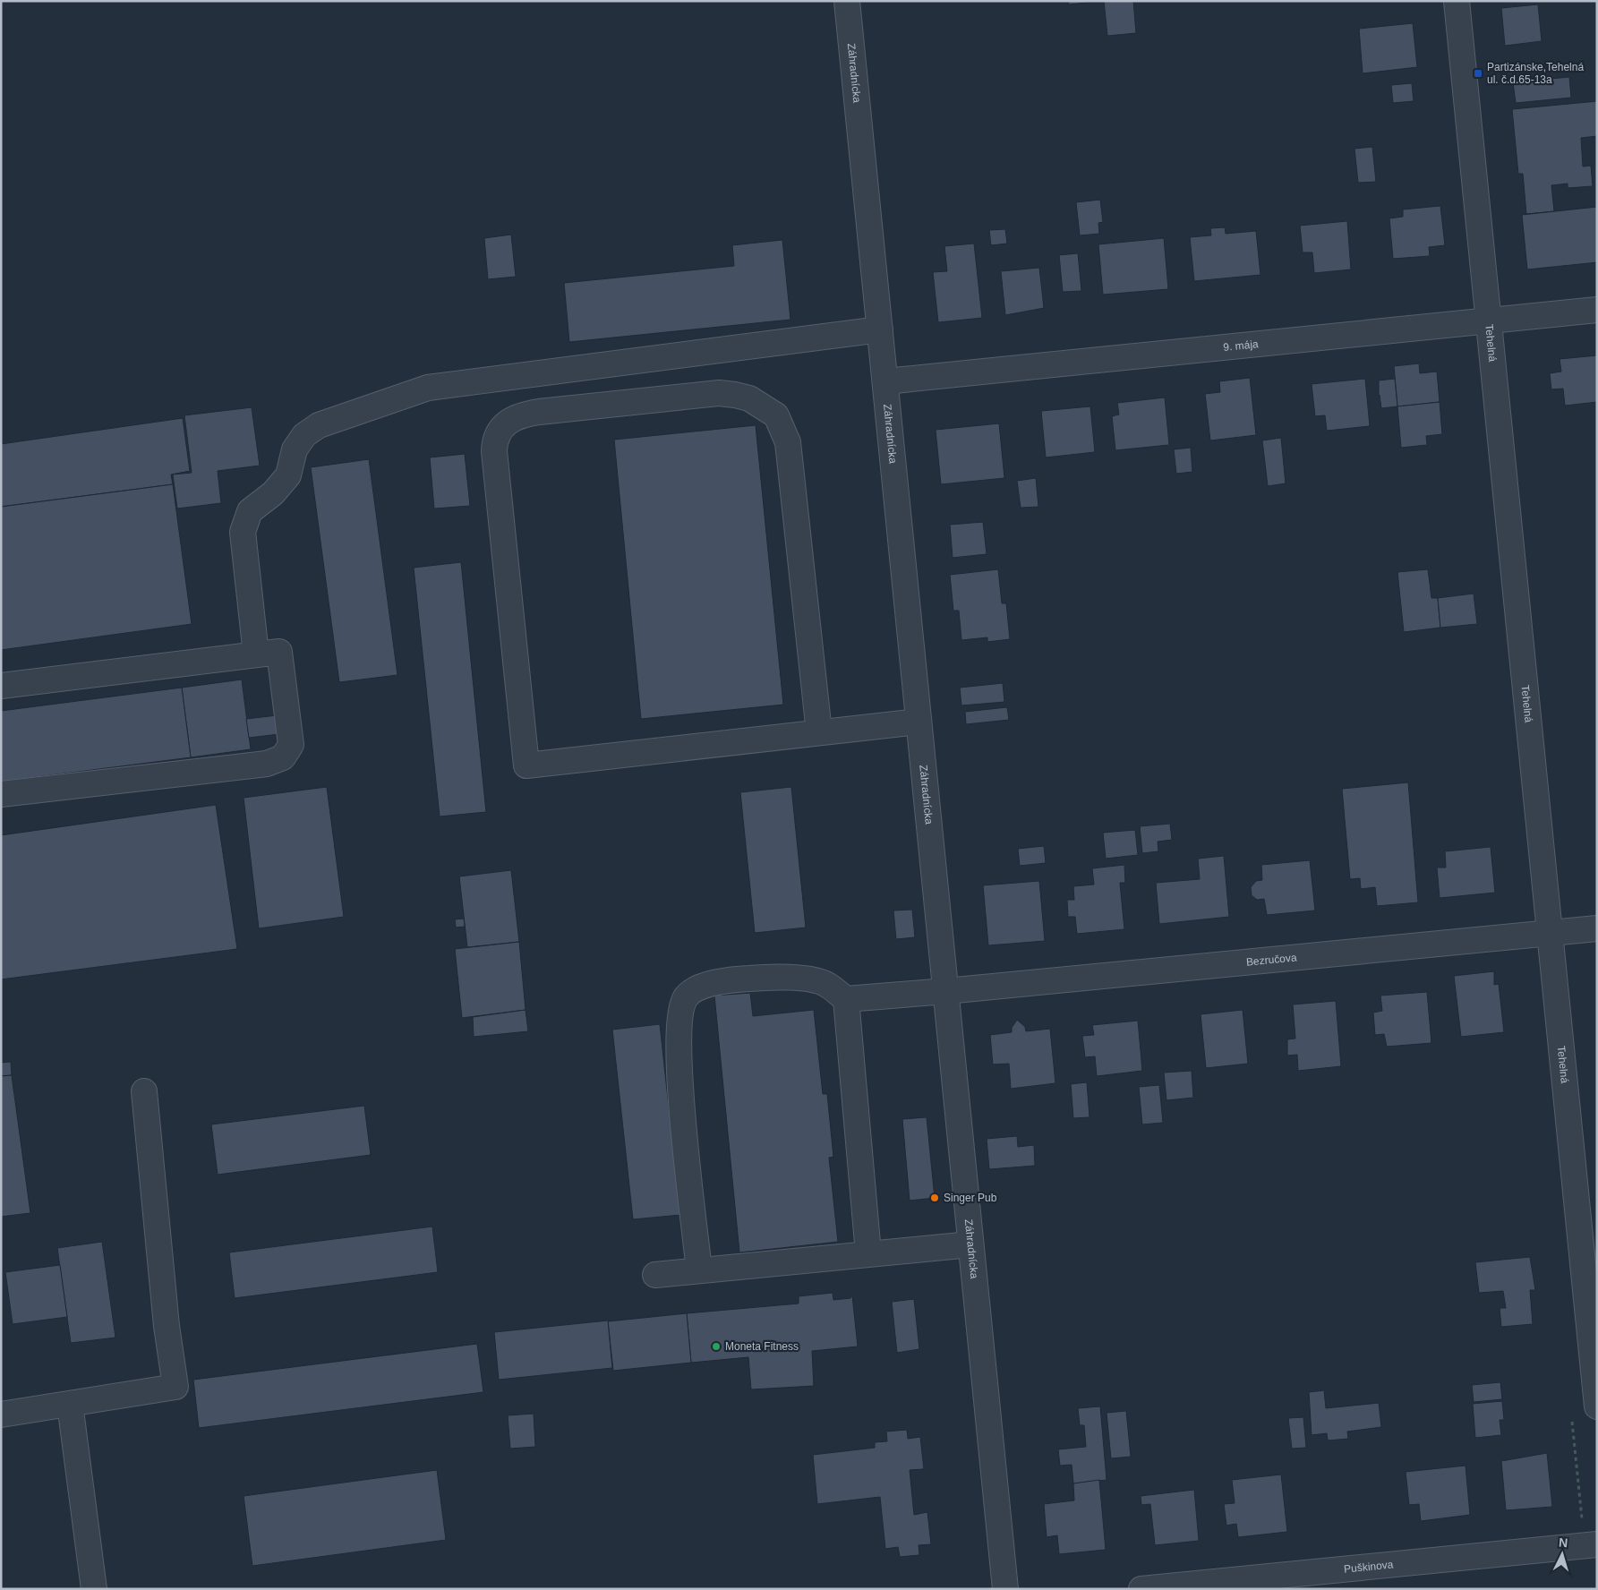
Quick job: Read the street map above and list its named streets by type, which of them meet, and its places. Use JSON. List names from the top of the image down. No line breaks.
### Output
{"streets":{"street":["Záhradnícka","Tehelná","9. mája","Bezručova","Puškinova"]},"crossings":[["Záhradnícka","9. mája"],["Záhradnícka","Bezručova"],["Tehelná","9. mája"],["Tehelná","Bezručova"]],"places":{"transit":["Partizánske,Tehelná ul. č.d.65-13a"],"other":["Singer Pub","Moneta Fitness"]},"north":"top"}
